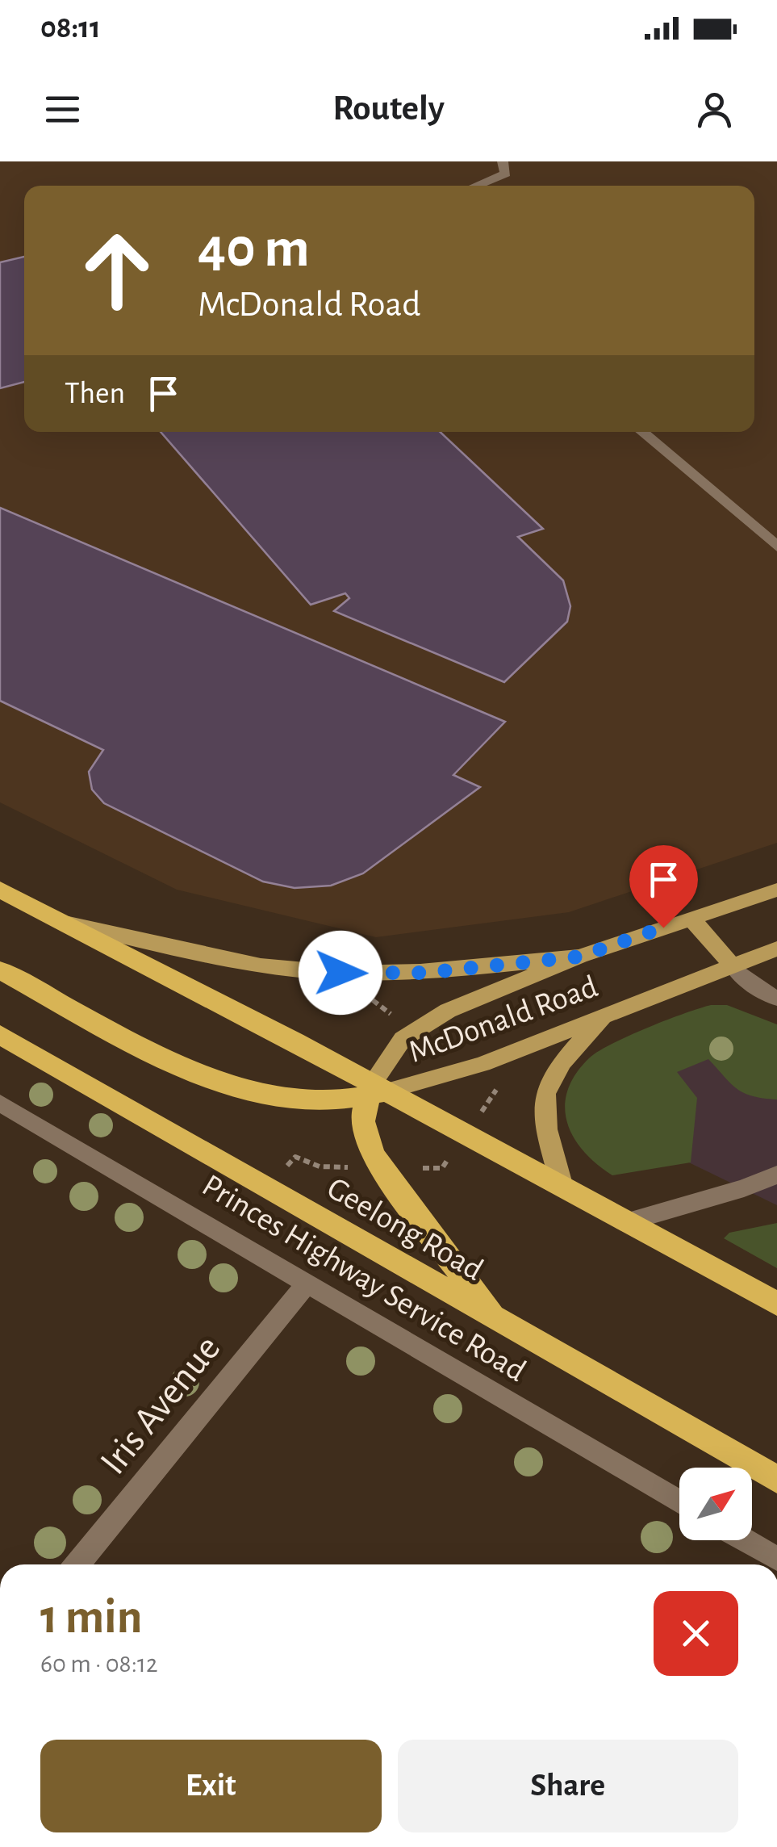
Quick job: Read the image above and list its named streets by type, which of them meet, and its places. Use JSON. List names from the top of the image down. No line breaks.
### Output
{"streets":{"highway":["Geelong Road"],"main road":["McDonald Road"],"street":["Princes Highway Service Road","Iris Avenue"]},"crossings":[["Princes Highway Service Road","Iris Avenue"]],"north":"top right","page":{"status":"08:11","header":"Routely","turn":["40 m","McDonald Road"],"then":"Then","heading":["1 min","60 m · 08:12"],"buttons":["Exit","Share"]}}
